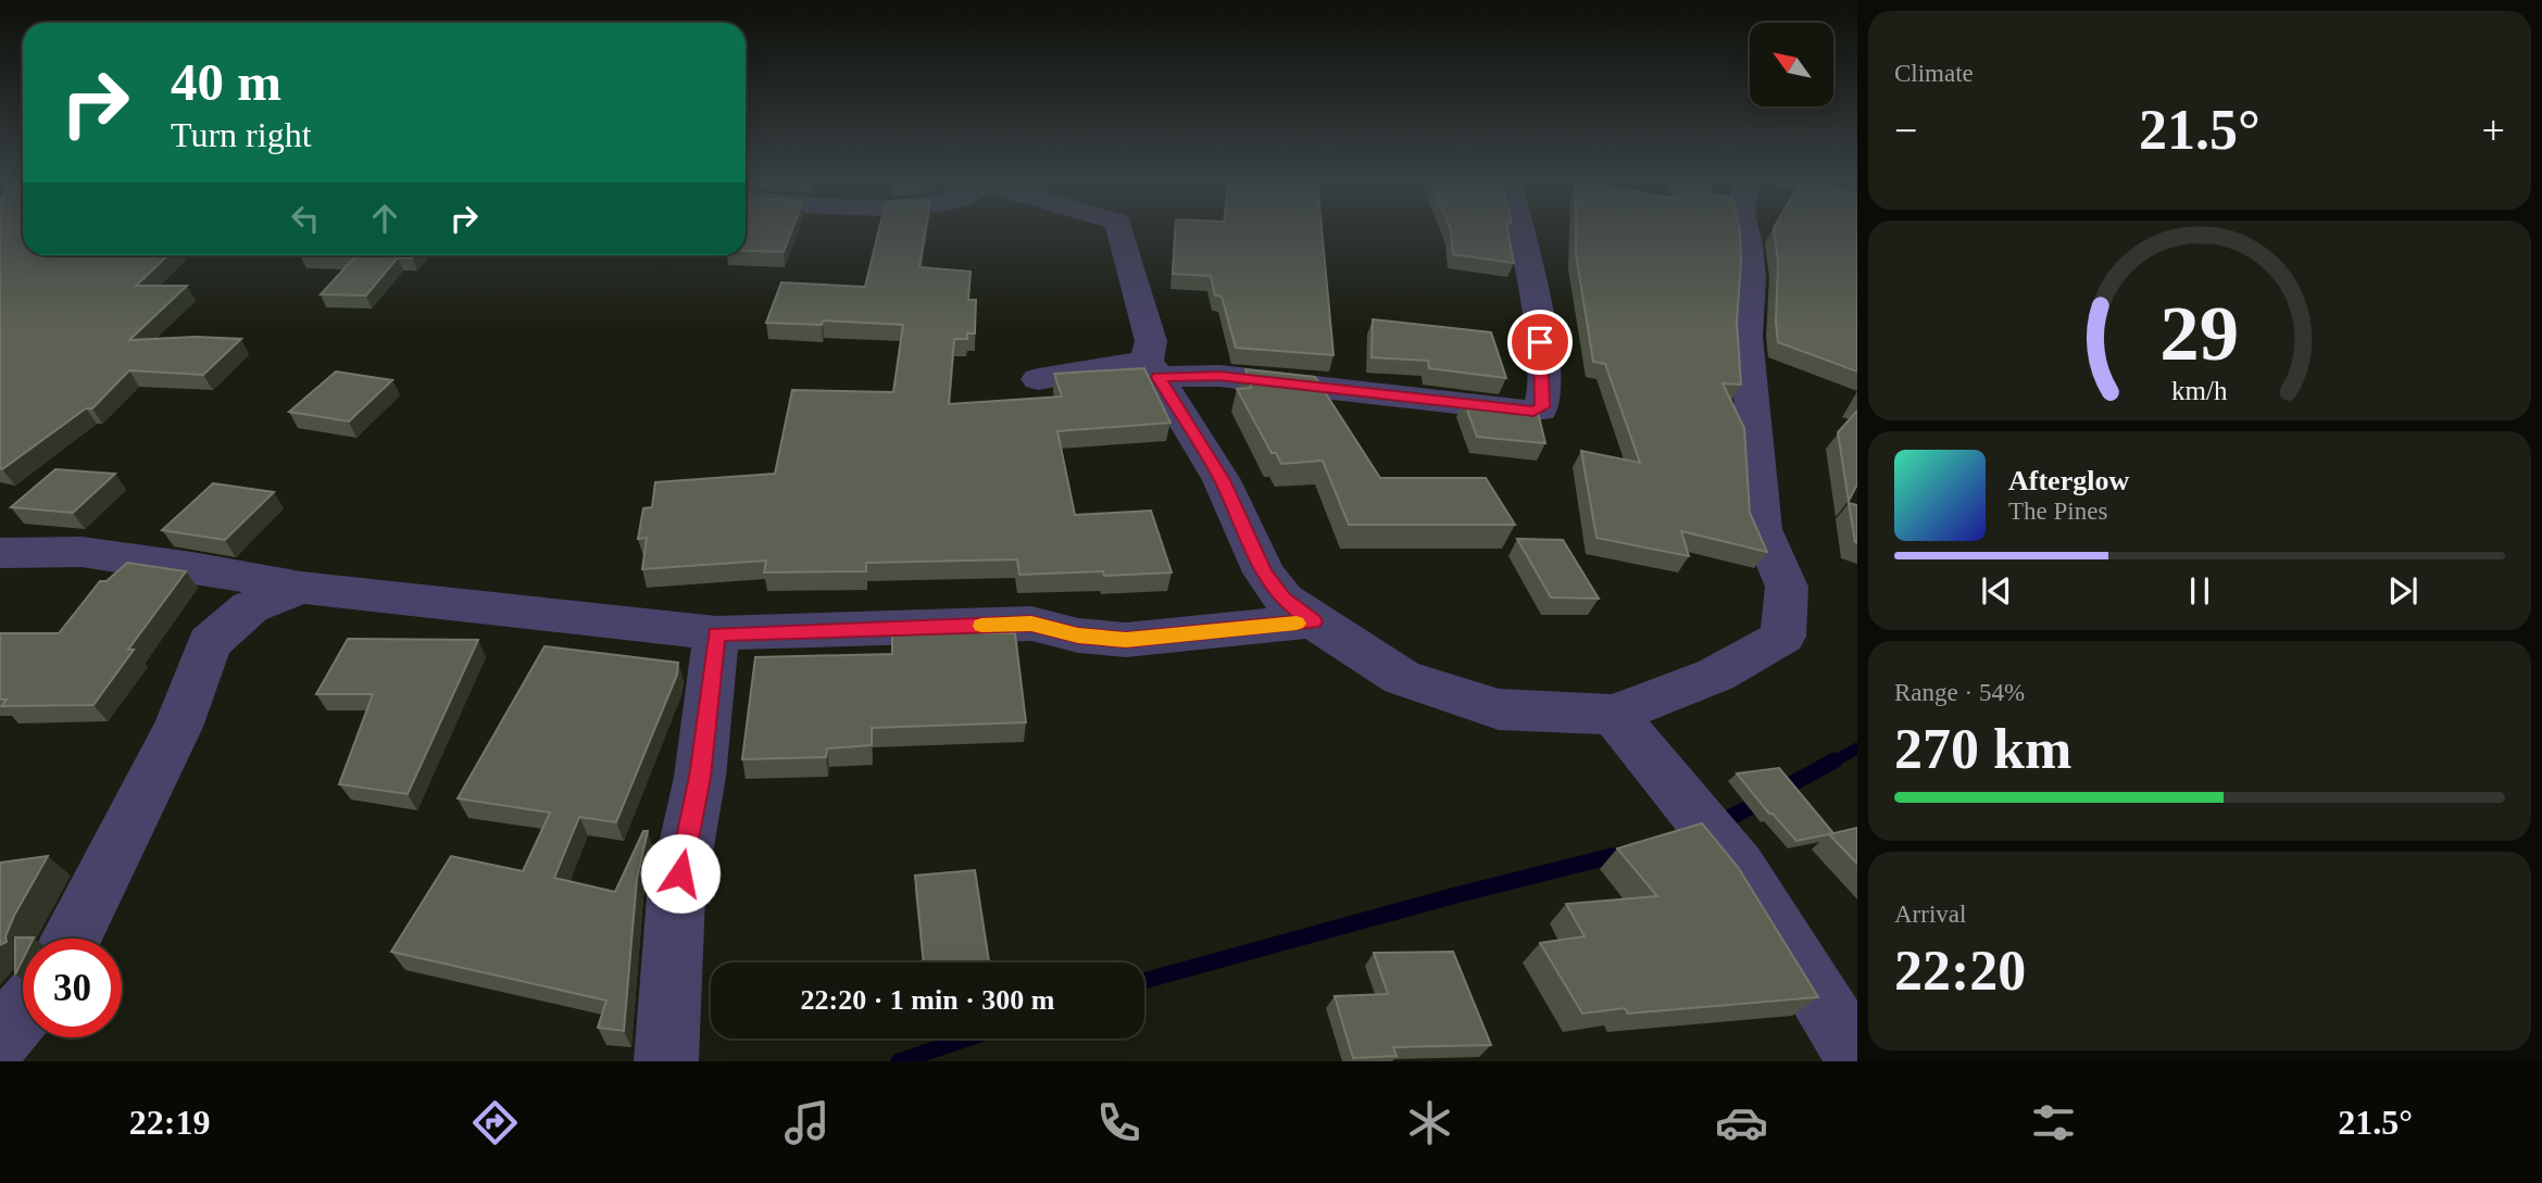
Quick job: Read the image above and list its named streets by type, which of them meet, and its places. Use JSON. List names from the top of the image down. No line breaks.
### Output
{"north":"top left","page":{"tile":["Climate",["Range · 54%","270 km"],["Arrival","22:20"]],"turn":["40 m","Turn right"],"heat":["−","21.5°","+"],"song":["Afterglow","The Pines"],"limit":"30","trip":"22:20 · 1 min · 300 m","tabs":["22:19","21.5°"],"gauge":["29","km/h"]}}
